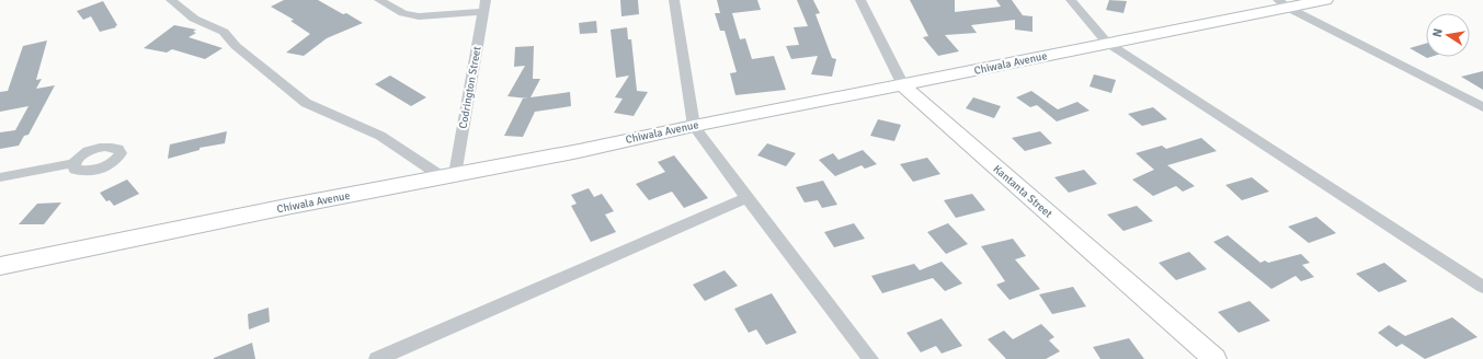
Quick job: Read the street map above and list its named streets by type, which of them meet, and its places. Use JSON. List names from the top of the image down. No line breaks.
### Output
{"streets":{"main road":["Chiwala Avenue","Kantanta Street"],"street":["Codrington Street"]},"crossings":[["Chiwala Avenue","Codrington Street"],["Chiwala Avenue","Kantanta Street"]],"north":"left"}
